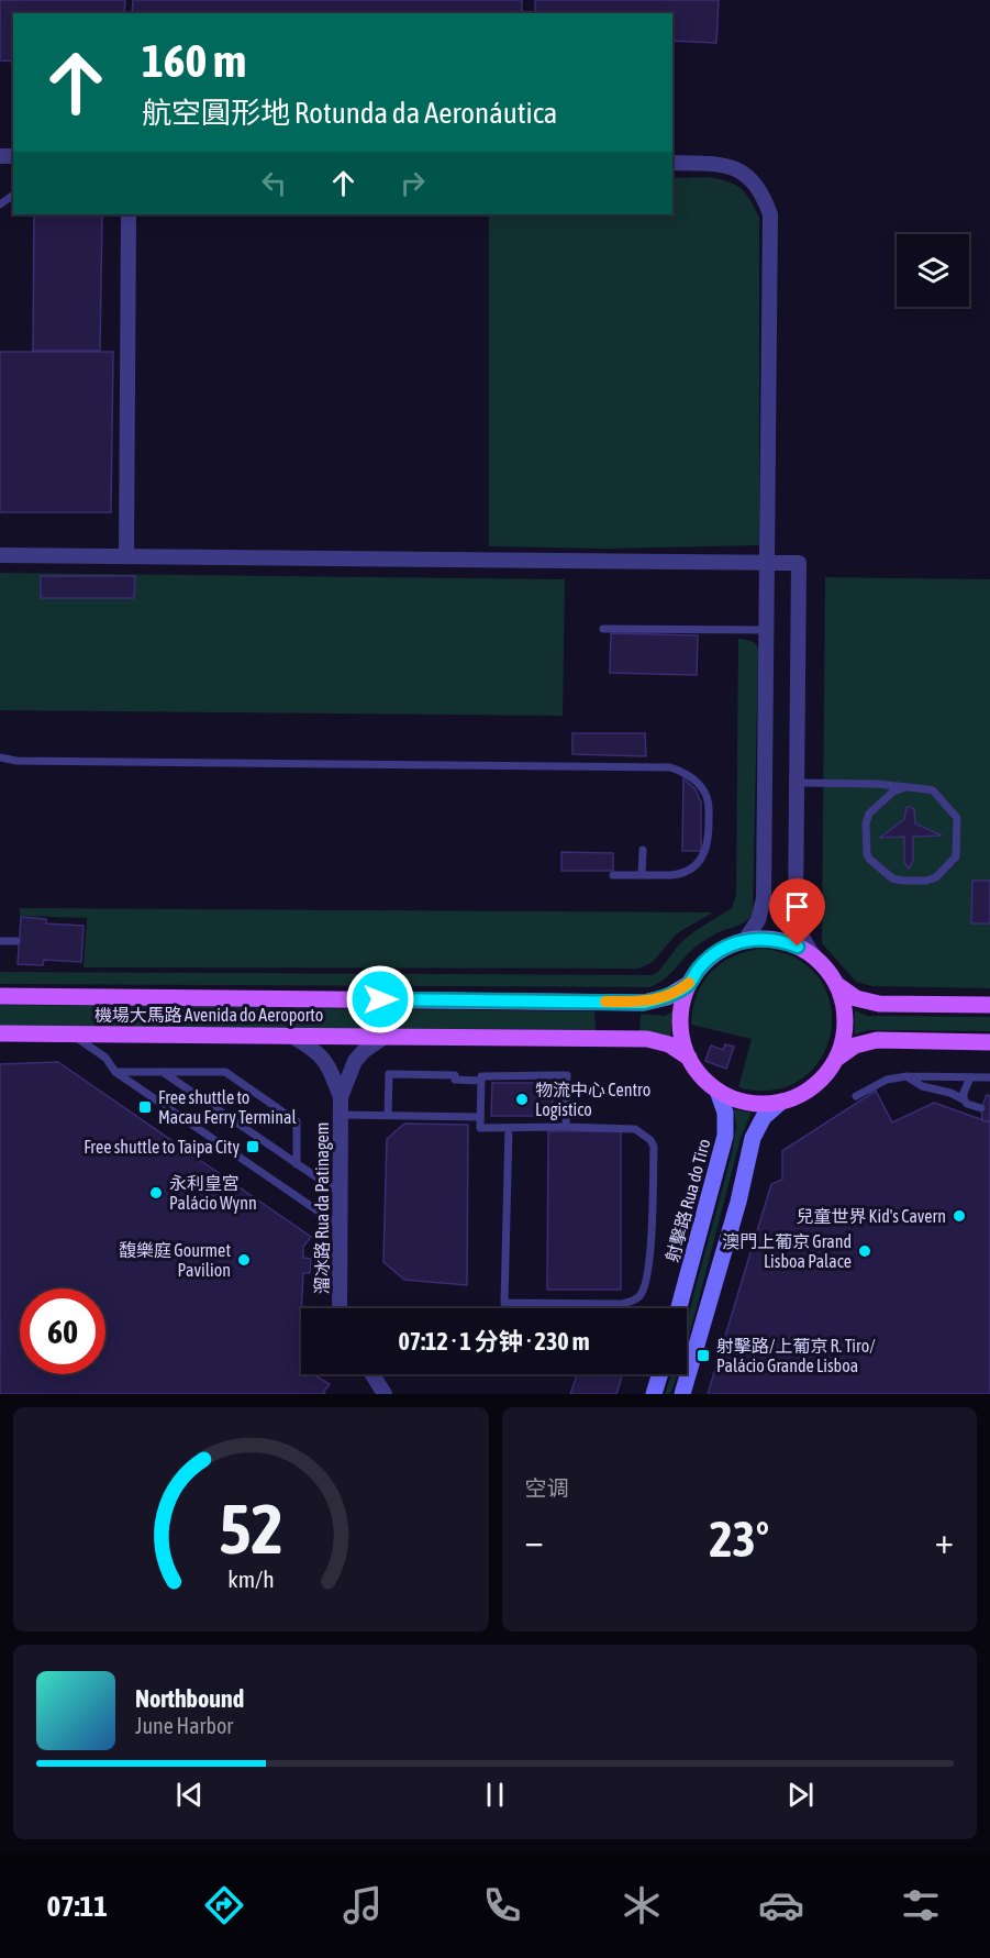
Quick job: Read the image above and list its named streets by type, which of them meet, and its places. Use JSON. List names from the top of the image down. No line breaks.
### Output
{"streets":{"main road":["機場大馬路 Avenida do Aeroporto"],"street":["射擊路 Rua do Tiro","溜冰路 Rua da Patinagem"]},"crossings":[["機場大馬路 Avenida do Aeroporto","射擊路 Rua do Tiro"],["機場大馬路 Avenida do Aeroporto","溜冰路 Rua da Patinagem"]],"places":{"other":["物流中心 Centro Logistico","永利皇宮 Palácio Wynn","兒童世界 Kid's Cavern","澳門上葡京 Grand Lisboa Palace","馥樂庭 Gourmet Pavilion"],"transit":["Free shuttle to Macau Ferry Terminal","Free shuttle to Taipa City","射擊路/上葡京 R. Tiro/ Palácio Grande Lisboa"]},"page":{"turn":["160 m","航空圓形地 Rotunda da Aeronáutica"],"limit":"60","trip":"07:12 · 1 分钟 · 230 m","tile":"空调","heat":["−","23°","+"],"song":["Northbound","June Harbor"],"tabs":"07:11","gauge":["52","km/h"]}}
